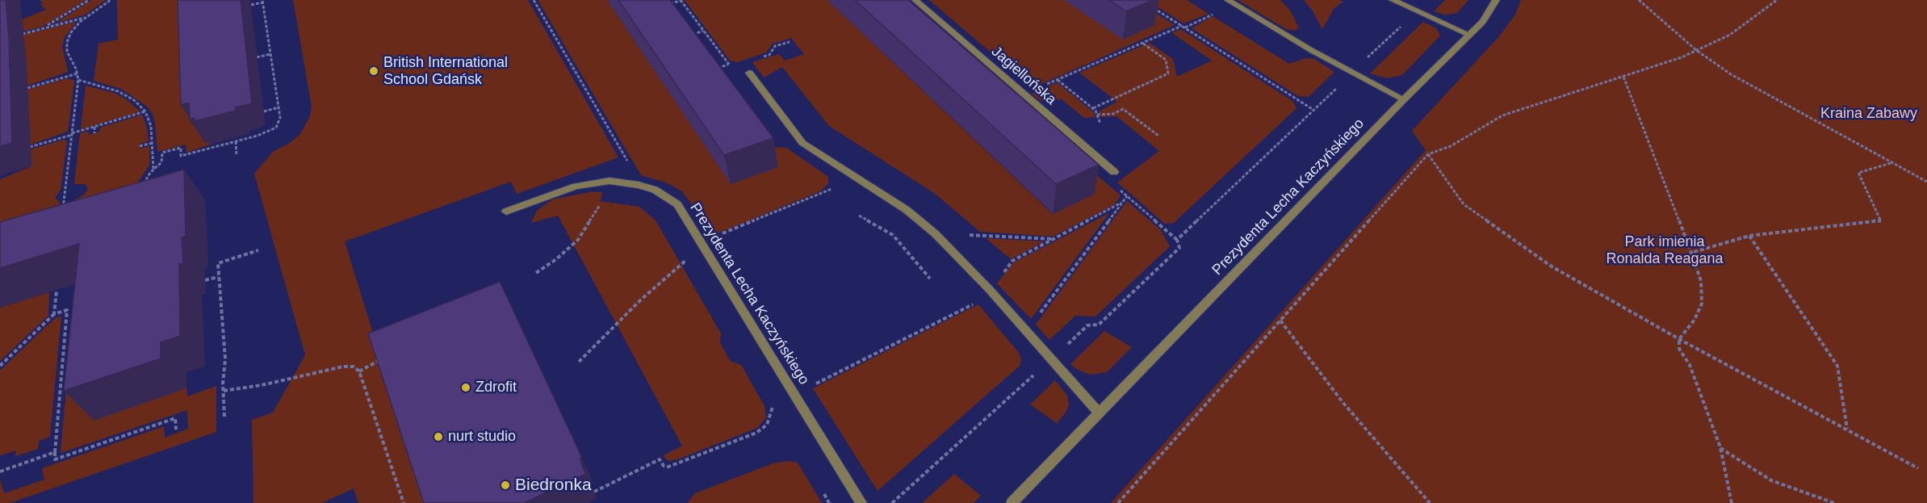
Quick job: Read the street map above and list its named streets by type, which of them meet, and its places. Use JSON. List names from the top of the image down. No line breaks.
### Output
{"streets":{"street":["Jagiellońska","Prezydenta Lecha Kaczyńskiego"]},"parks":["Kraina Zabawy","Park imienia Ronalda Reagana"],"places":["British International School Gdańsk","Zdrofit","nurt studio","Biedronka"]}
